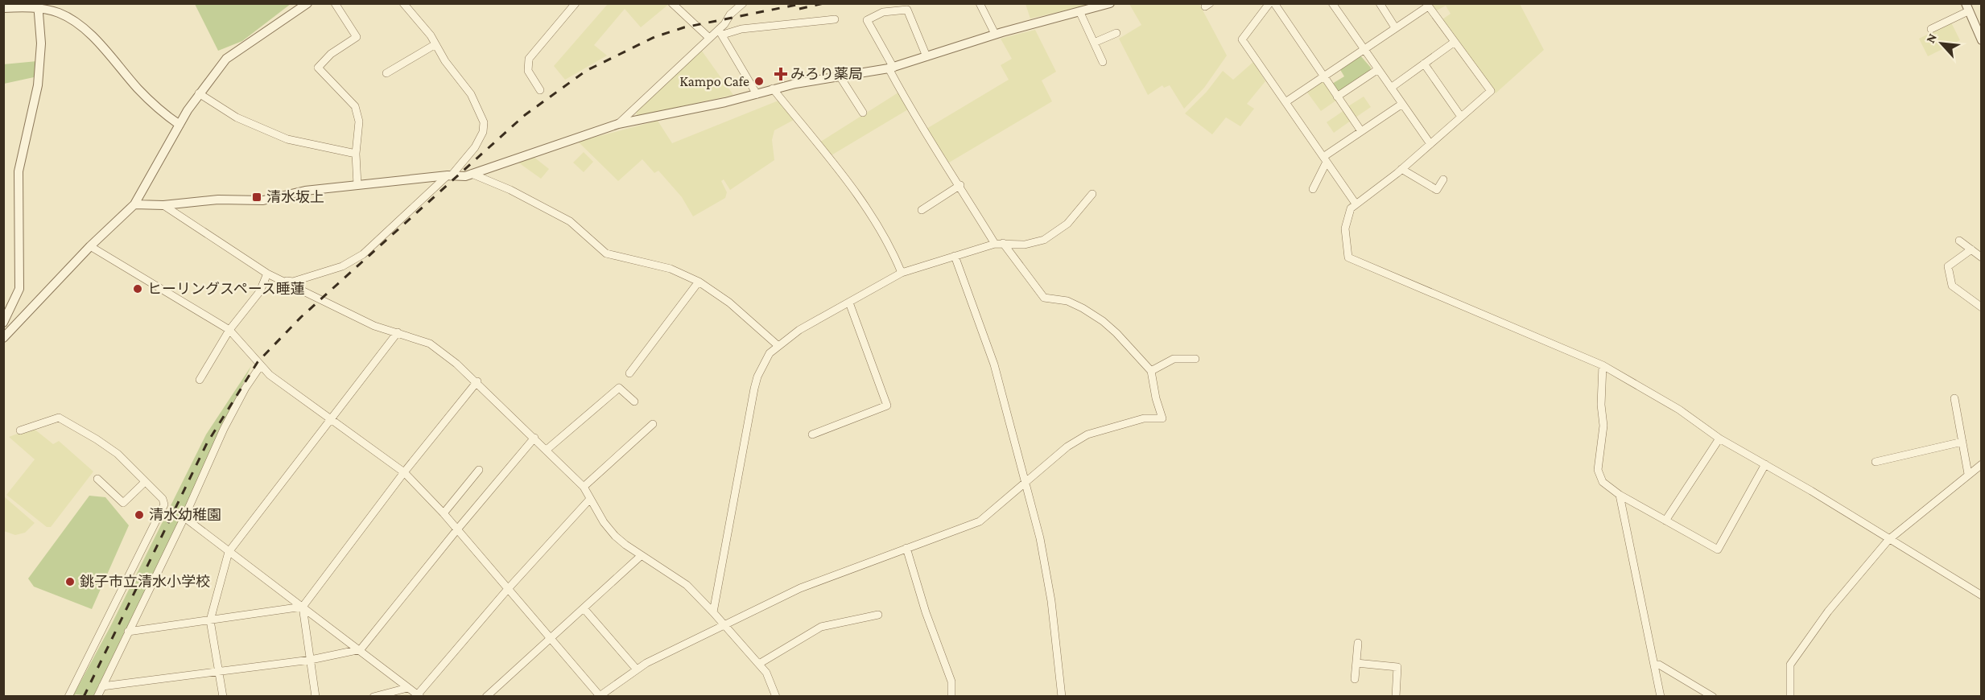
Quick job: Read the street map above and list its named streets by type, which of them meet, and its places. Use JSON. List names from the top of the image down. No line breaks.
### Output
{"places":{"health":["みろり薬局"],"other":["Kampo Cafe","ヒーリングスペース睡蓮","清水幼稚園","銚子市立清水小学校"],"transit":["清水坂上"]},"north":"top left"}
